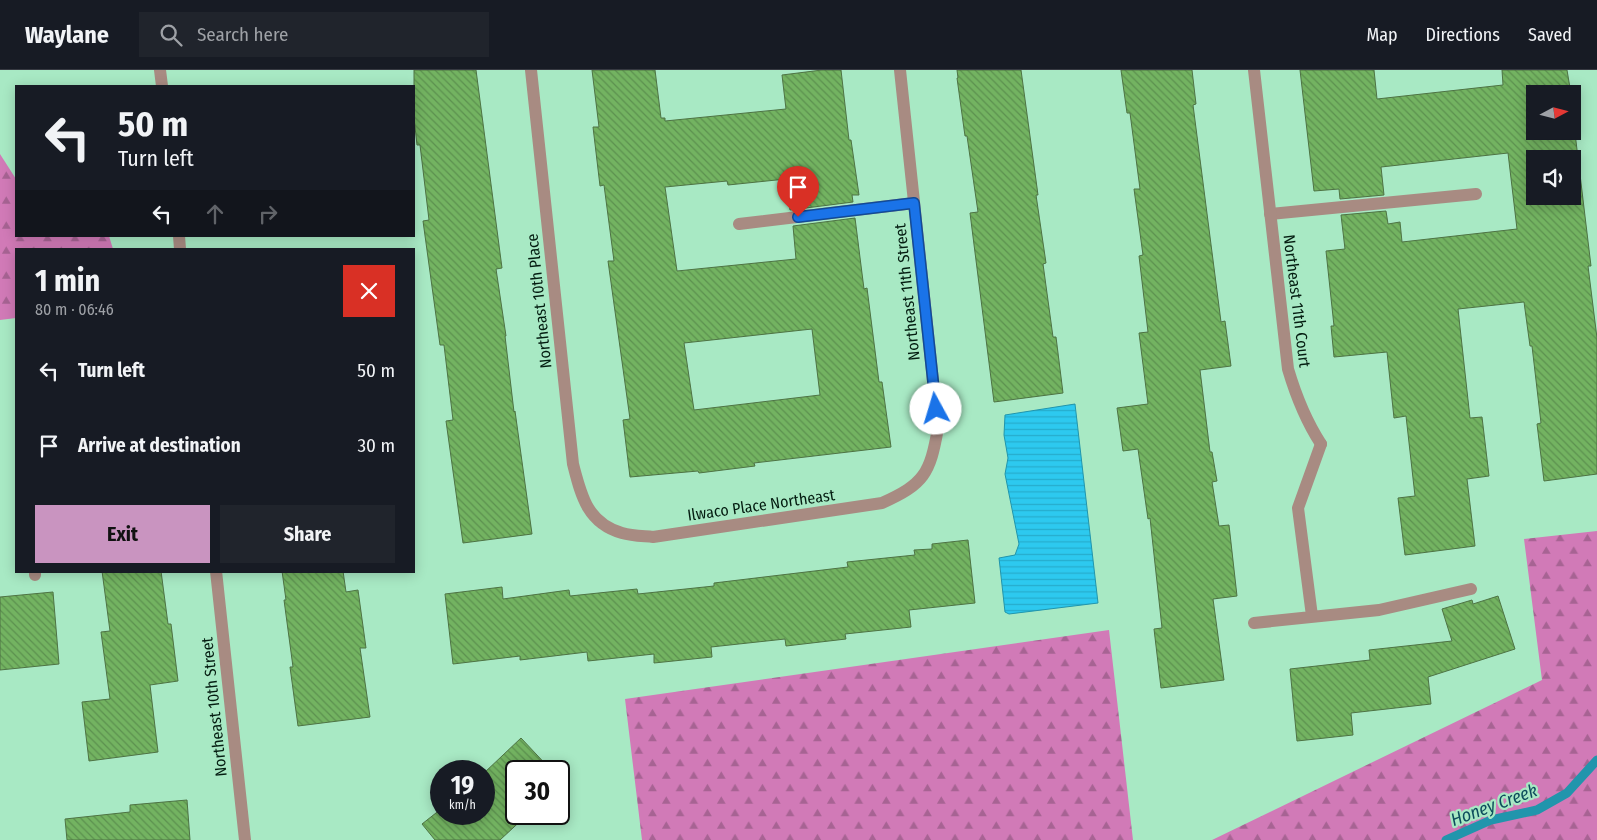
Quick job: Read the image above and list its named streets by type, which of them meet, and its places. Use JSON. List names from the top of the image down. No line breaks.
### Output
{"streets":{"street":["Northeast 11th Street","Northeast 10th Place","Northeast 11th Court","Ilwaco Place Northeast","Northeast 10th Street"]},"crossings":[["Northeast 11th Street","Ilwaco Place Northeast"],["Northeast 10th Place","Ilwaco Place Northeast"]],"water":["Honey Creek"],"north":"right","page":{"header":"Waylane","search":"Search here","nav":["Map","Directions","Saved"],"turn":["50 m","Turn left"],"heading":["1 min","80 m · 06:46"],"list":[{"name":"Turn left","value":"50 m"},{"name":"Arrive at destination","value":"30 m"}],"buttons":["Exit","Share"],"speed":"19 km/h","limit":"30"}}
